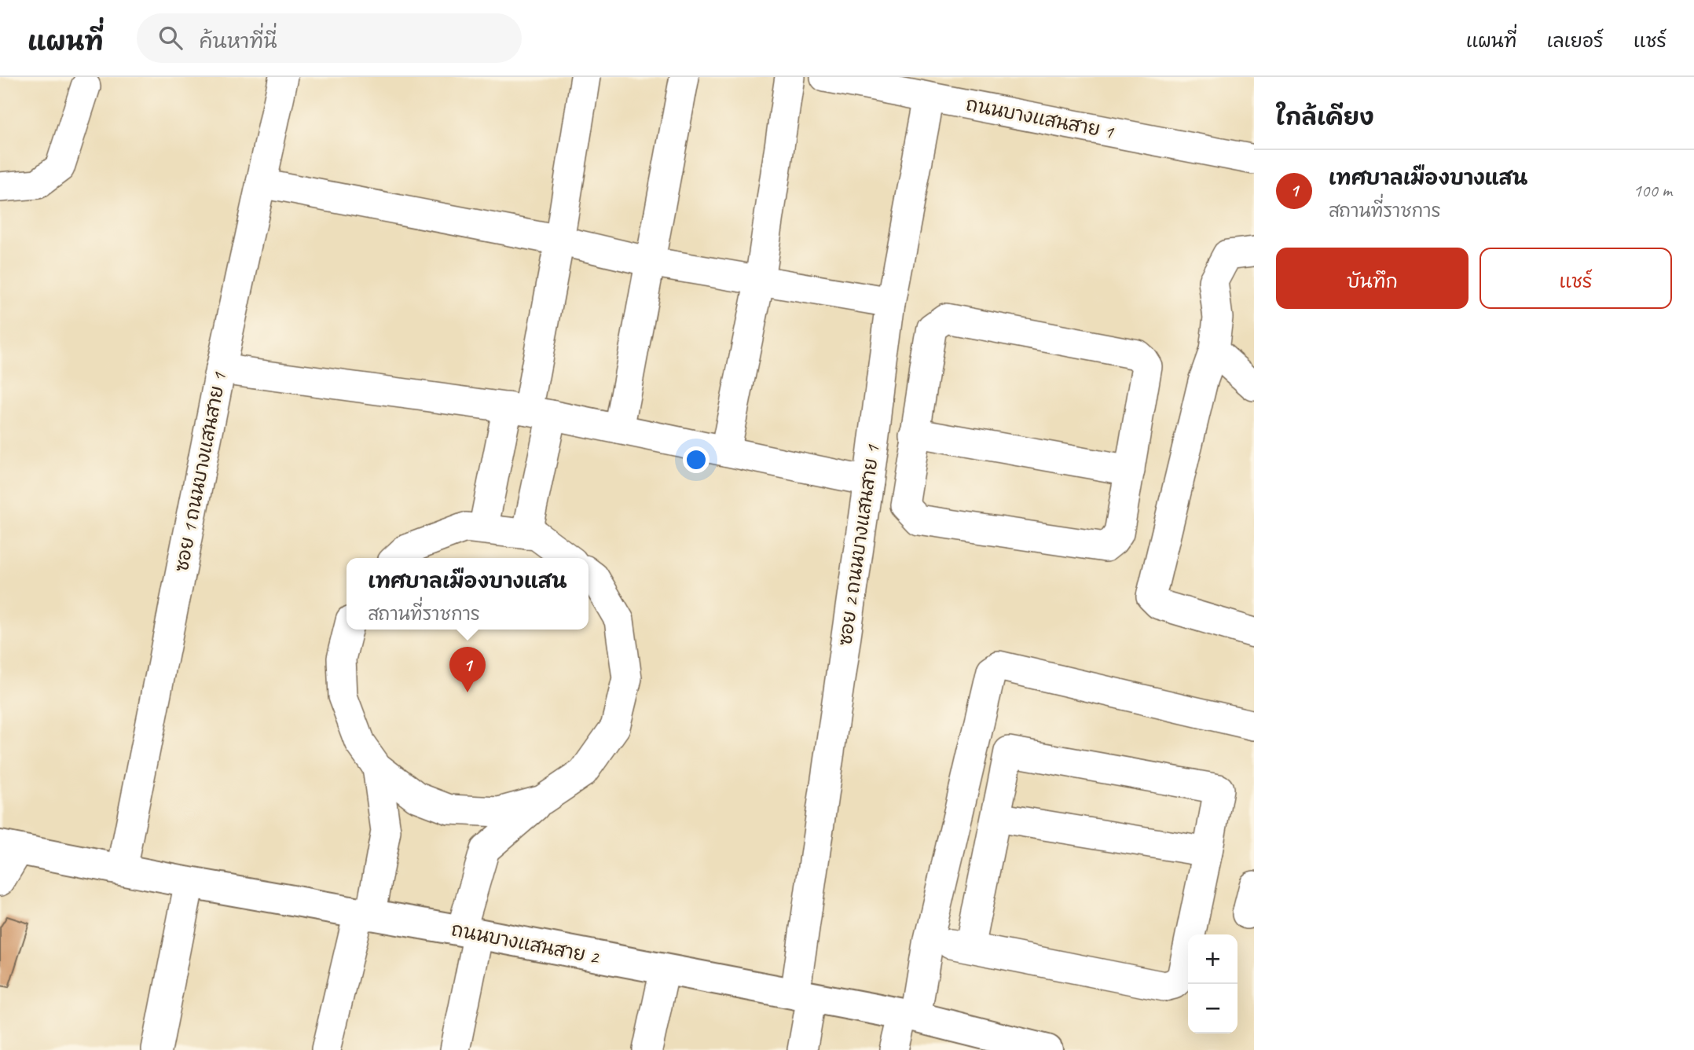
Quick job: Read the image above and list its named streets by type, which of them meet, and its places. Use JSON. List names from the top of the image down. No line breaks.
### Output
{"streets":{"main road":["ถนนบางแสนสาย 2"],"street":["ถนนบางแสนสาย 1","ซอย 1 ถนนบางแสนสาย 1","ซอย 2 ถนนบางแสนสาย 1"]},"crossings":[["ถนนบางแสนสาย 1","ซอย 2 ถนนบางแสนสาย 1"],["ซอย 1 ถนนบางแสนสาย 1","ถนนบางแสนสาย 2"],["ซอย 2 ถนนบางแสนสาย 1","ถนนบางแสนสาย 2"]],"page":{"header":"แผนที่","search":"ค้นหาที่นี่","nav":["แผนที่","เลเยอร์","แชร์"],"heading":"ใกล้เคียง","list":[{"mark":"1","name":"เทศบาลเมืองบางแสน","note":"สถานที่ราชการ","value":"100 m"}],"buttons":["บันทึก","แชร์"],"popup":["เทศบาลเมืองบางแสน","สถานที่ราชการ"],"pins":"1","map_buttons":["+","−"]}}
